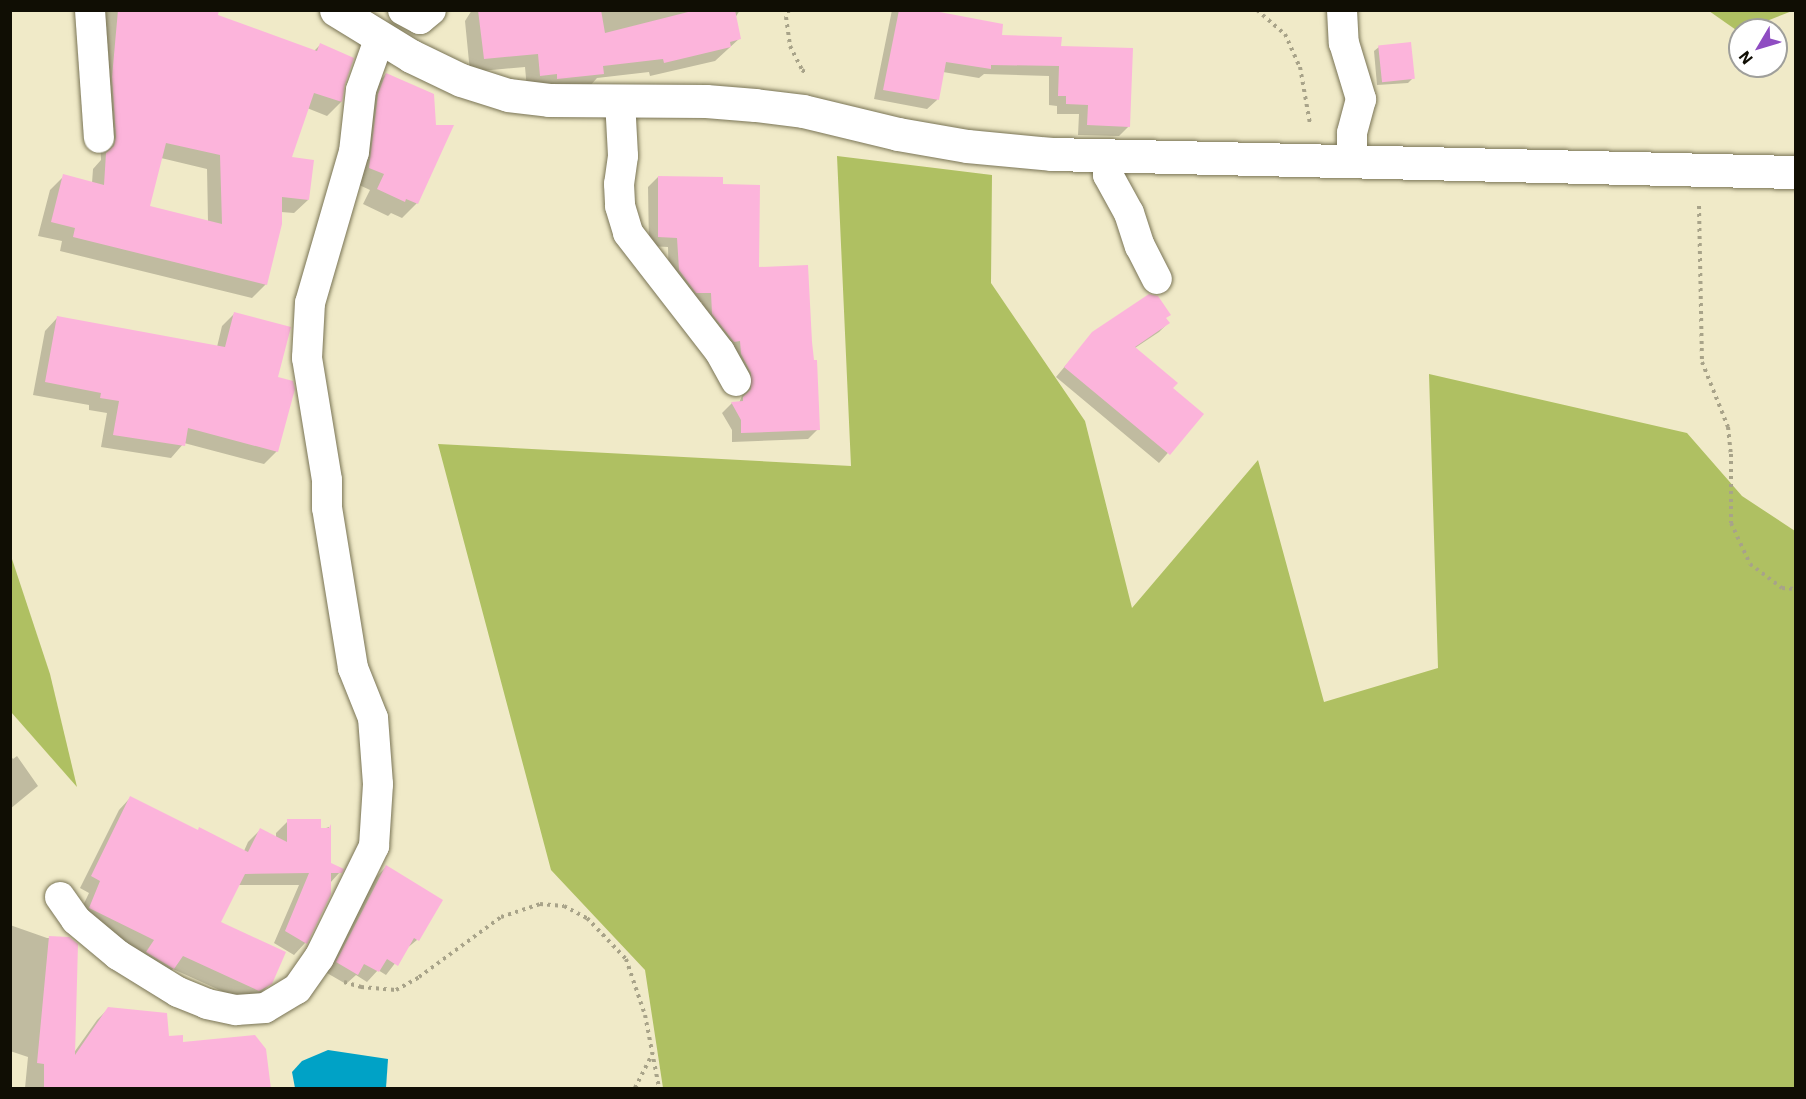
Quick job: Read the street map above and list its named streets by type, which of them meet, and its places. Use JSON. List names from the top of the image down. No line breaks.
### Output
{"north":"bottom left"}
